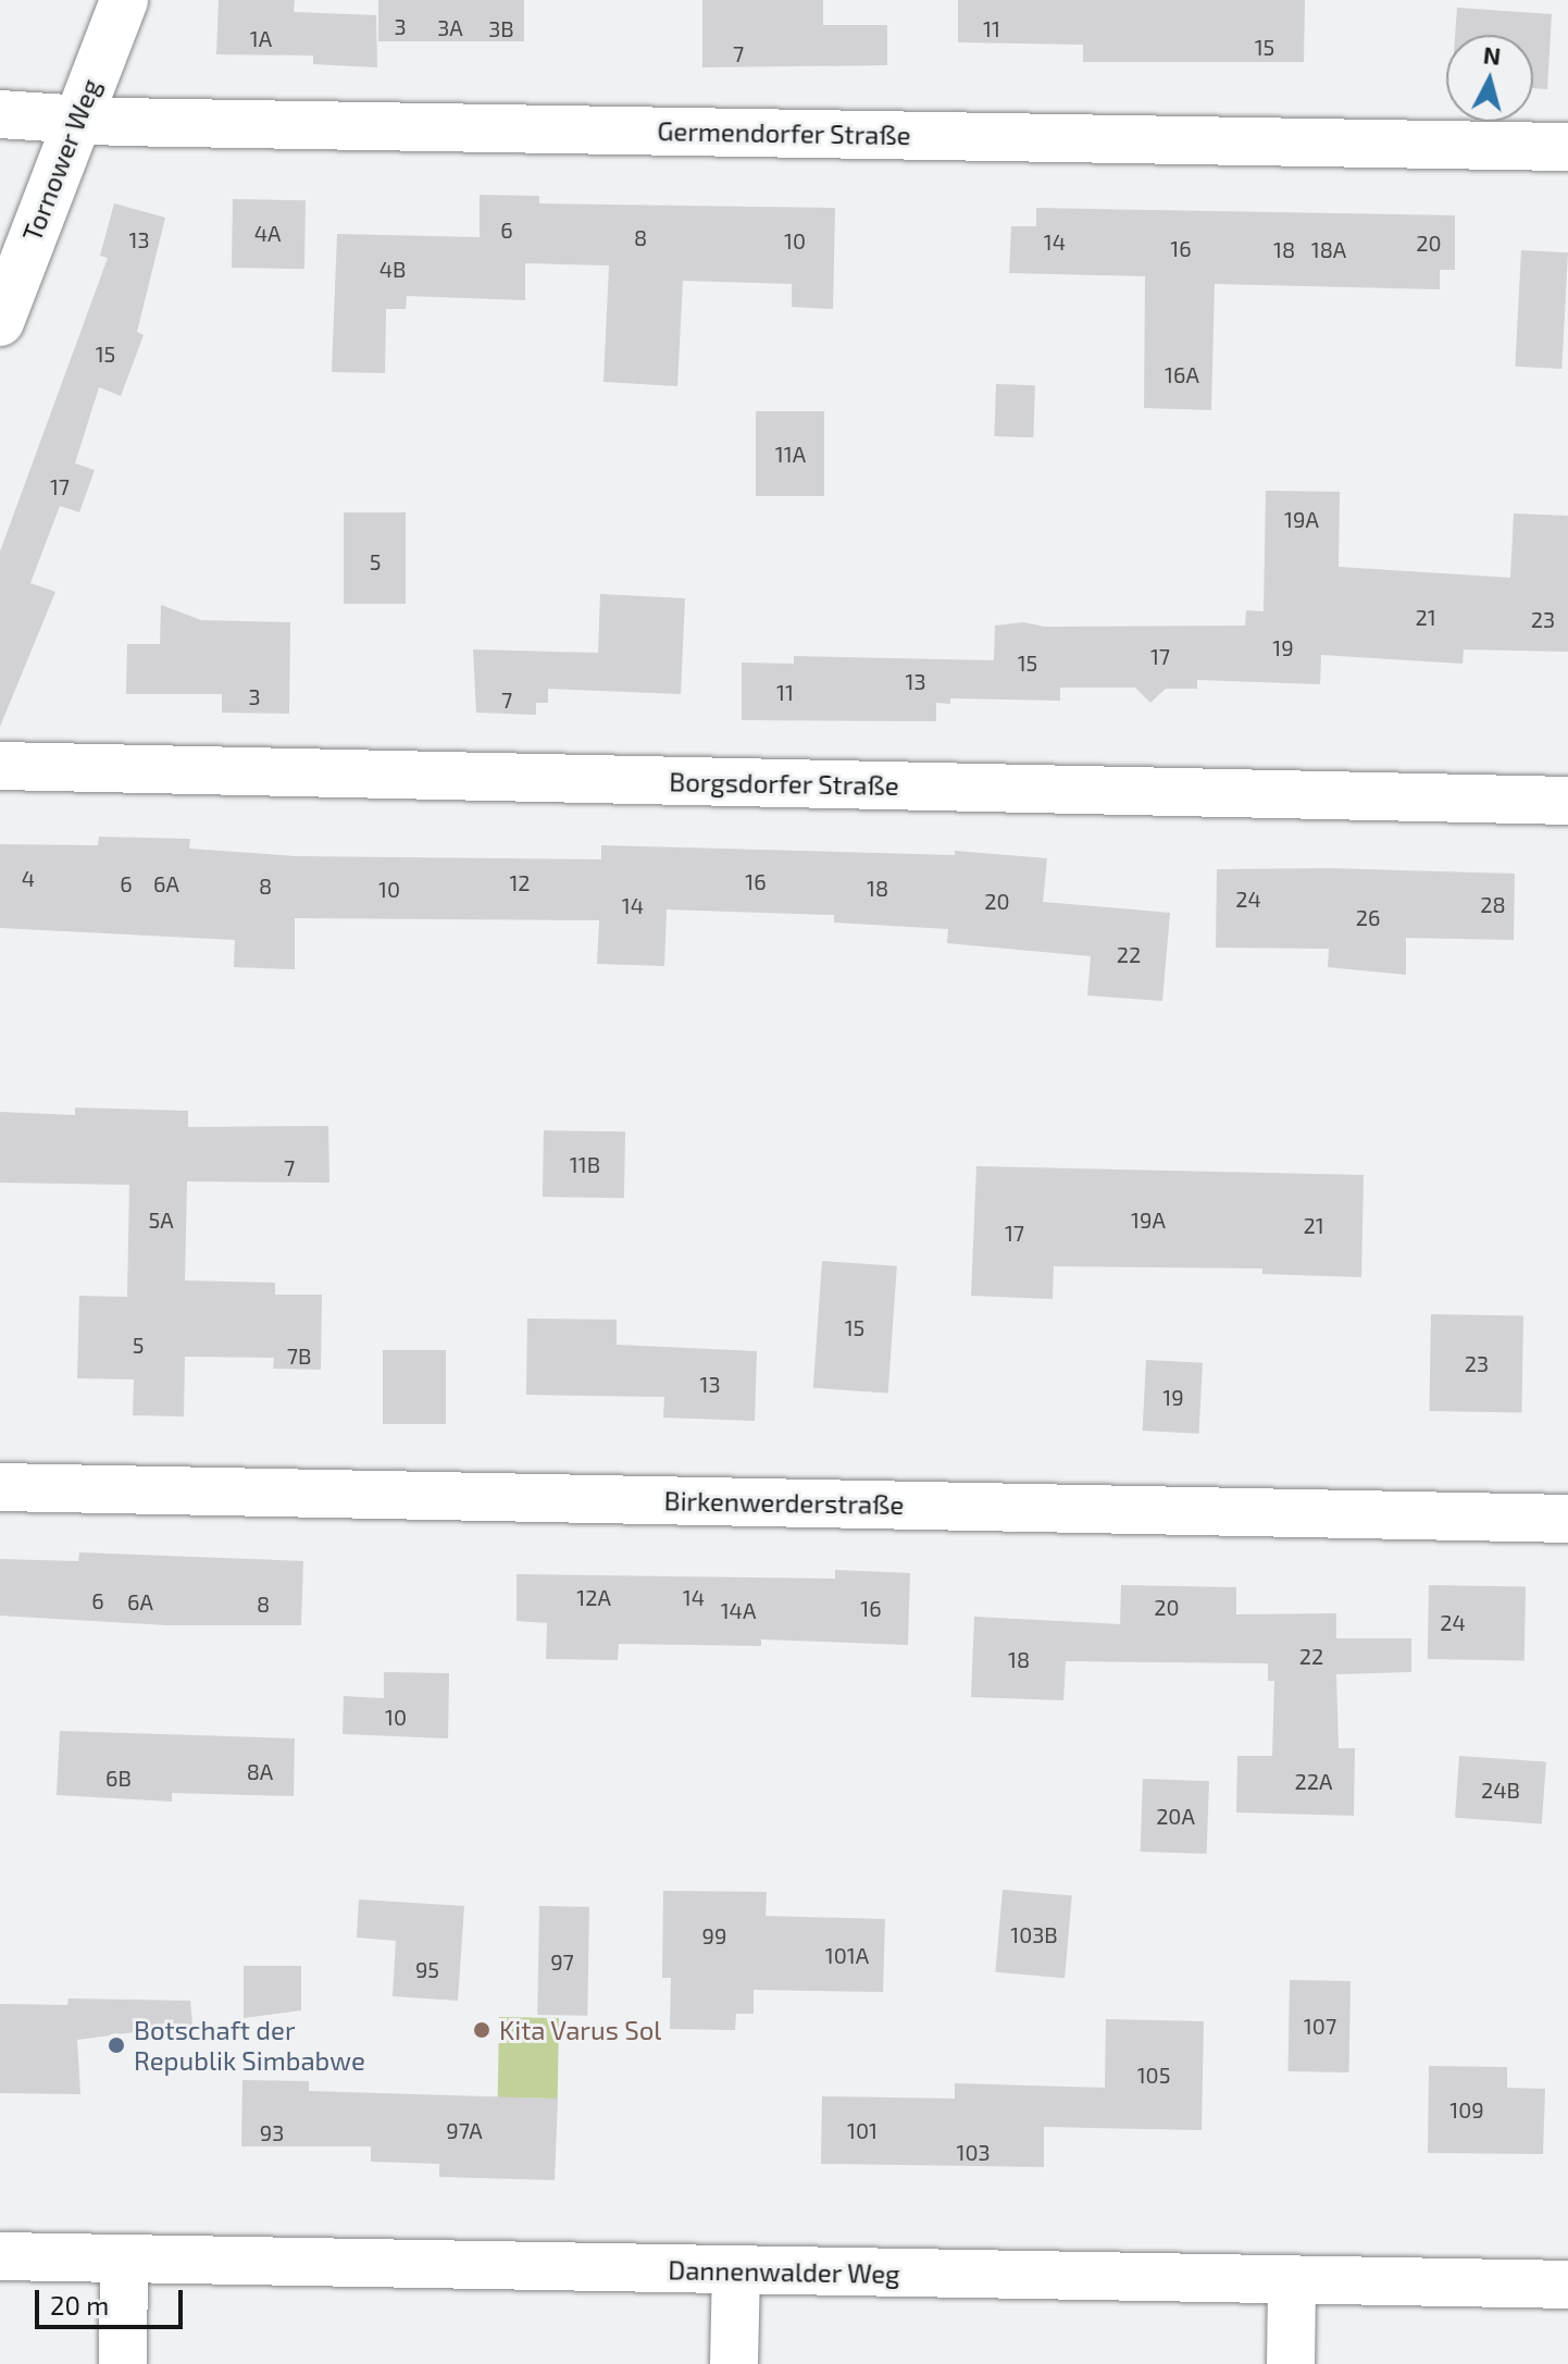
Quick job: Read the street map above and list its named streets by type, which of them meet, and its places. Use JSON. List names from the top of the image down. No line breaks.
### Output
{"streets":{"street":["Germendorfer Straße","Tornower Weg","Borgsdorfer Straße","Birkenwerderstraße","Dannenwalder Weg"]},"crossings":[["Germendorfer Straße","Tornower Weg"]],"places":["Kita Varus Sol","Botschaft der Republik Simbabwe"],"house_numbers":["3","3A","3B","11","1A","15","7","6","4A","8","13","10","14","20","16","18","18A","4B","15","16A","11A","17","19A","5","21","23","19","17","15","13","11","3","7","4","16","12","6","6A","8","18","10","24","20","28","14","26","22","11B","7","5A","19A","21","17","15","5","7B","23","13","19","12A","14","6","6A","8","20","16","14A","24","22","18","10","8A","6B","22A","24B","20A","103B","99","101A","97","95","107","105","109","97A","101","93","103"],"scale_bar":"20 m","north":"top"}
